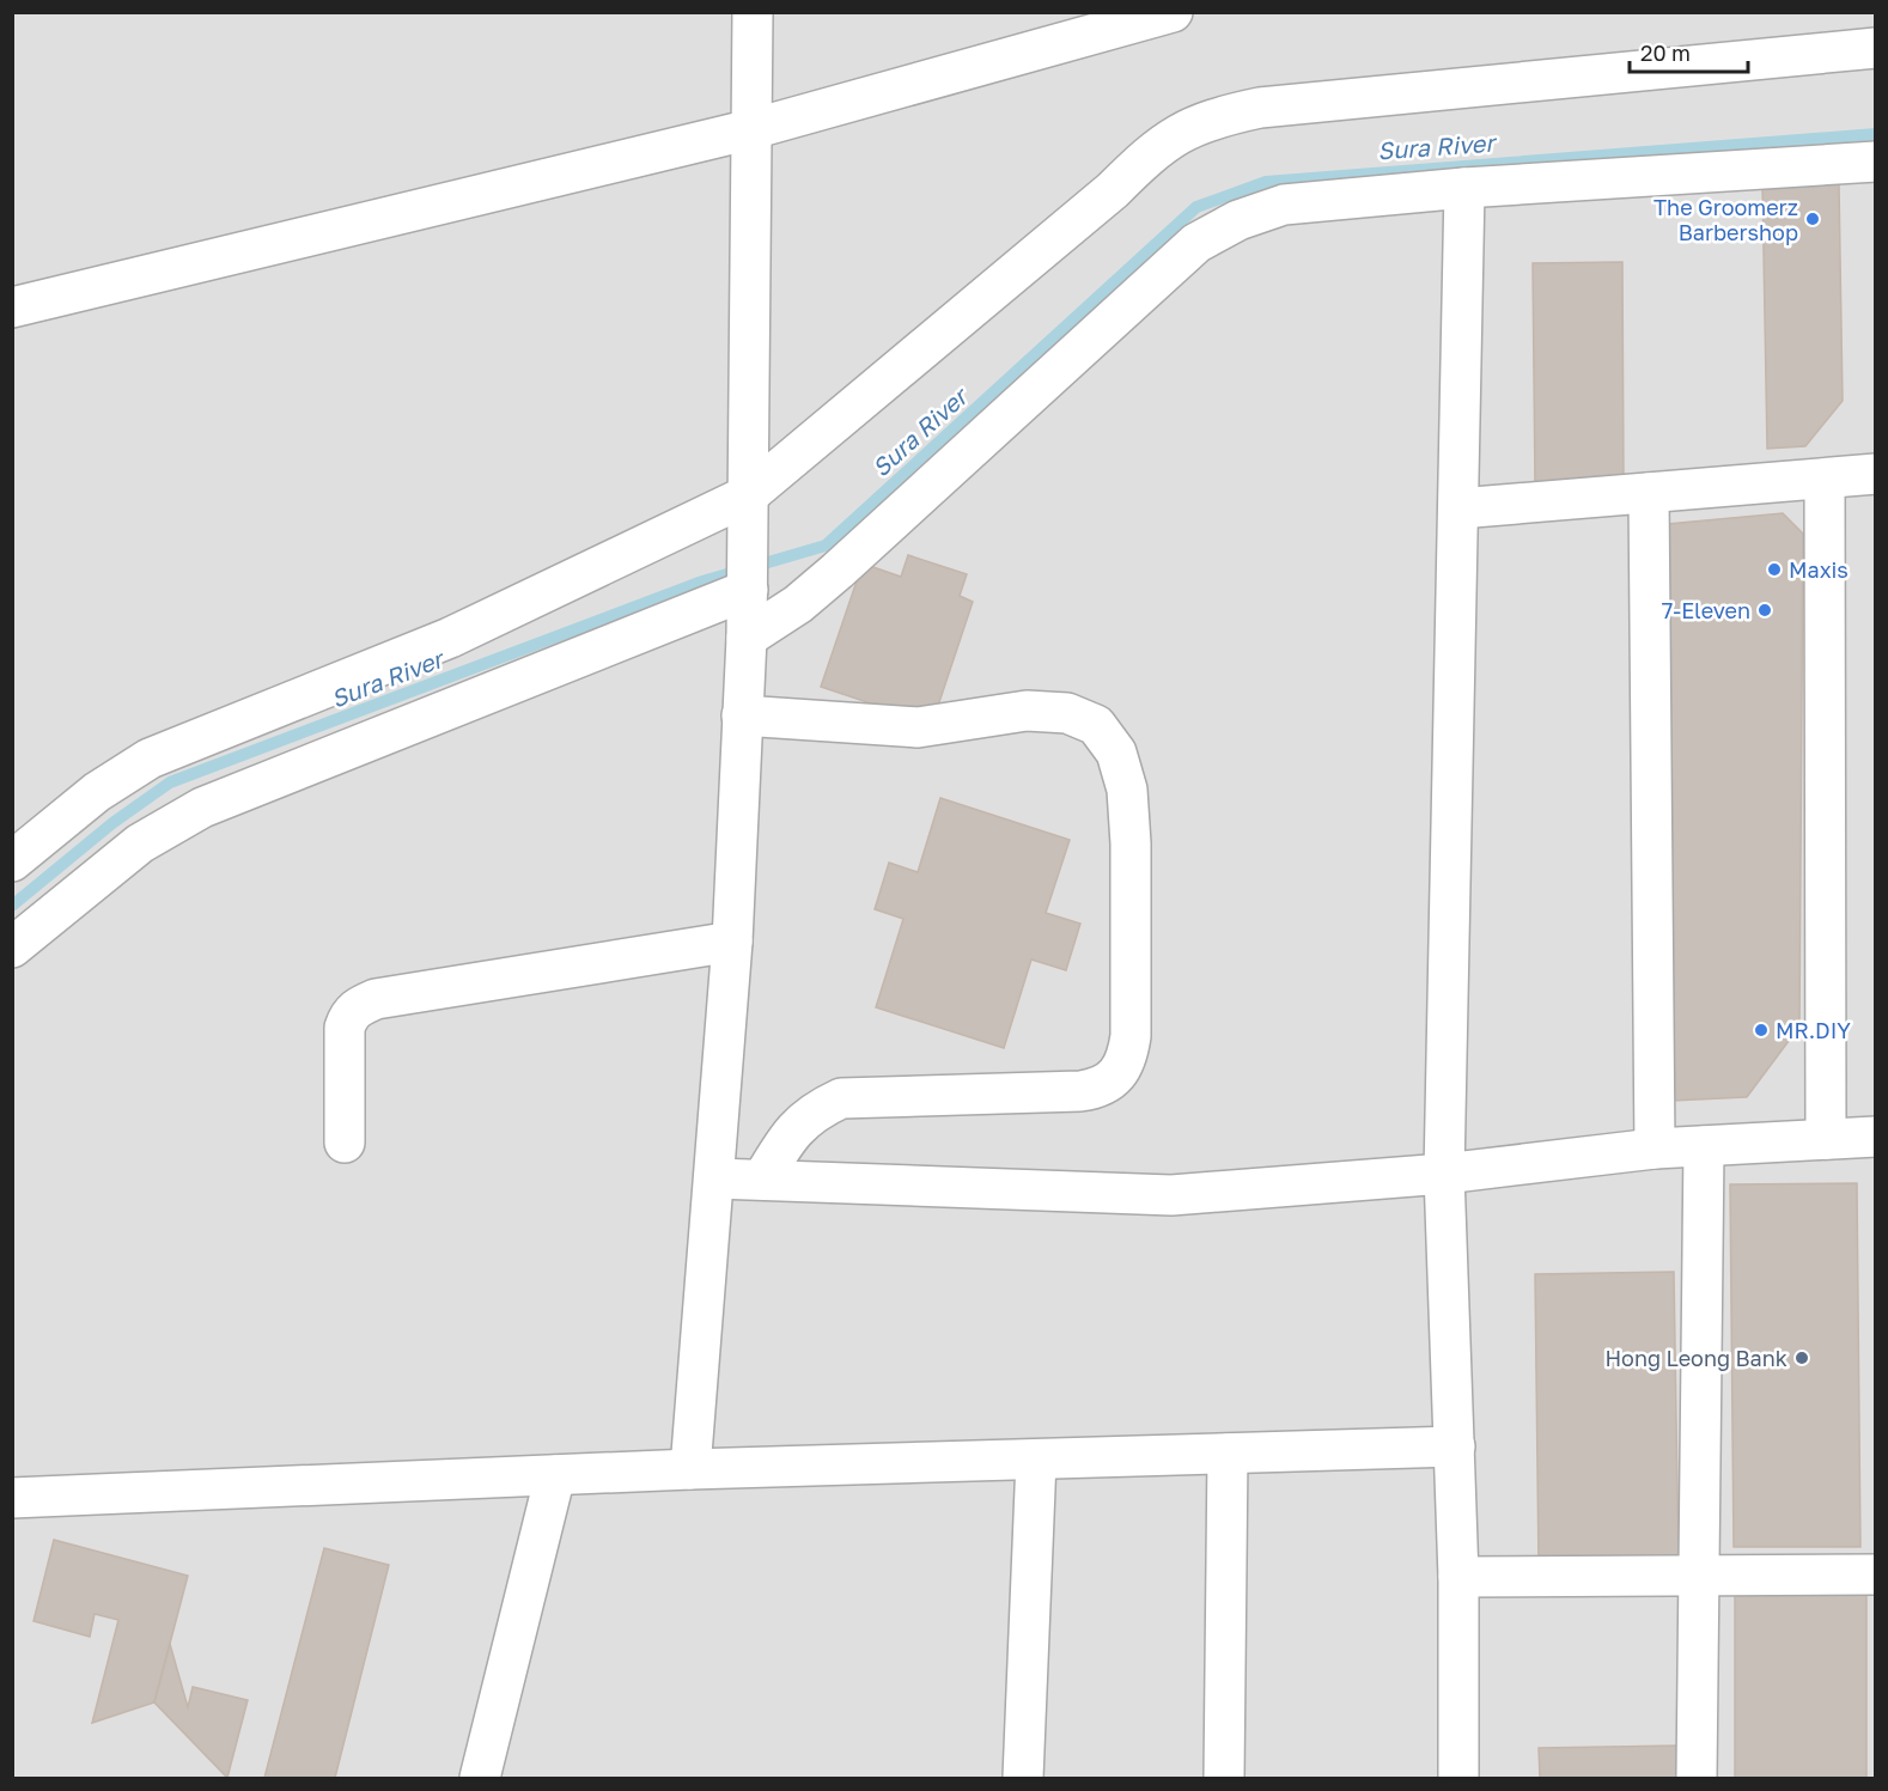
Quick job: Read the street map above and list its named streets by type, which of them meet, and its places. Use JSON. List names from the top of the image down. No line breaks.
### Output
{"water":["Sura River"],"places":["The Groomerz Barbershop","Maxis","7-Eleven","MR.DIY","Hong Leong Bank"],"scale_bar":"20 m"}
